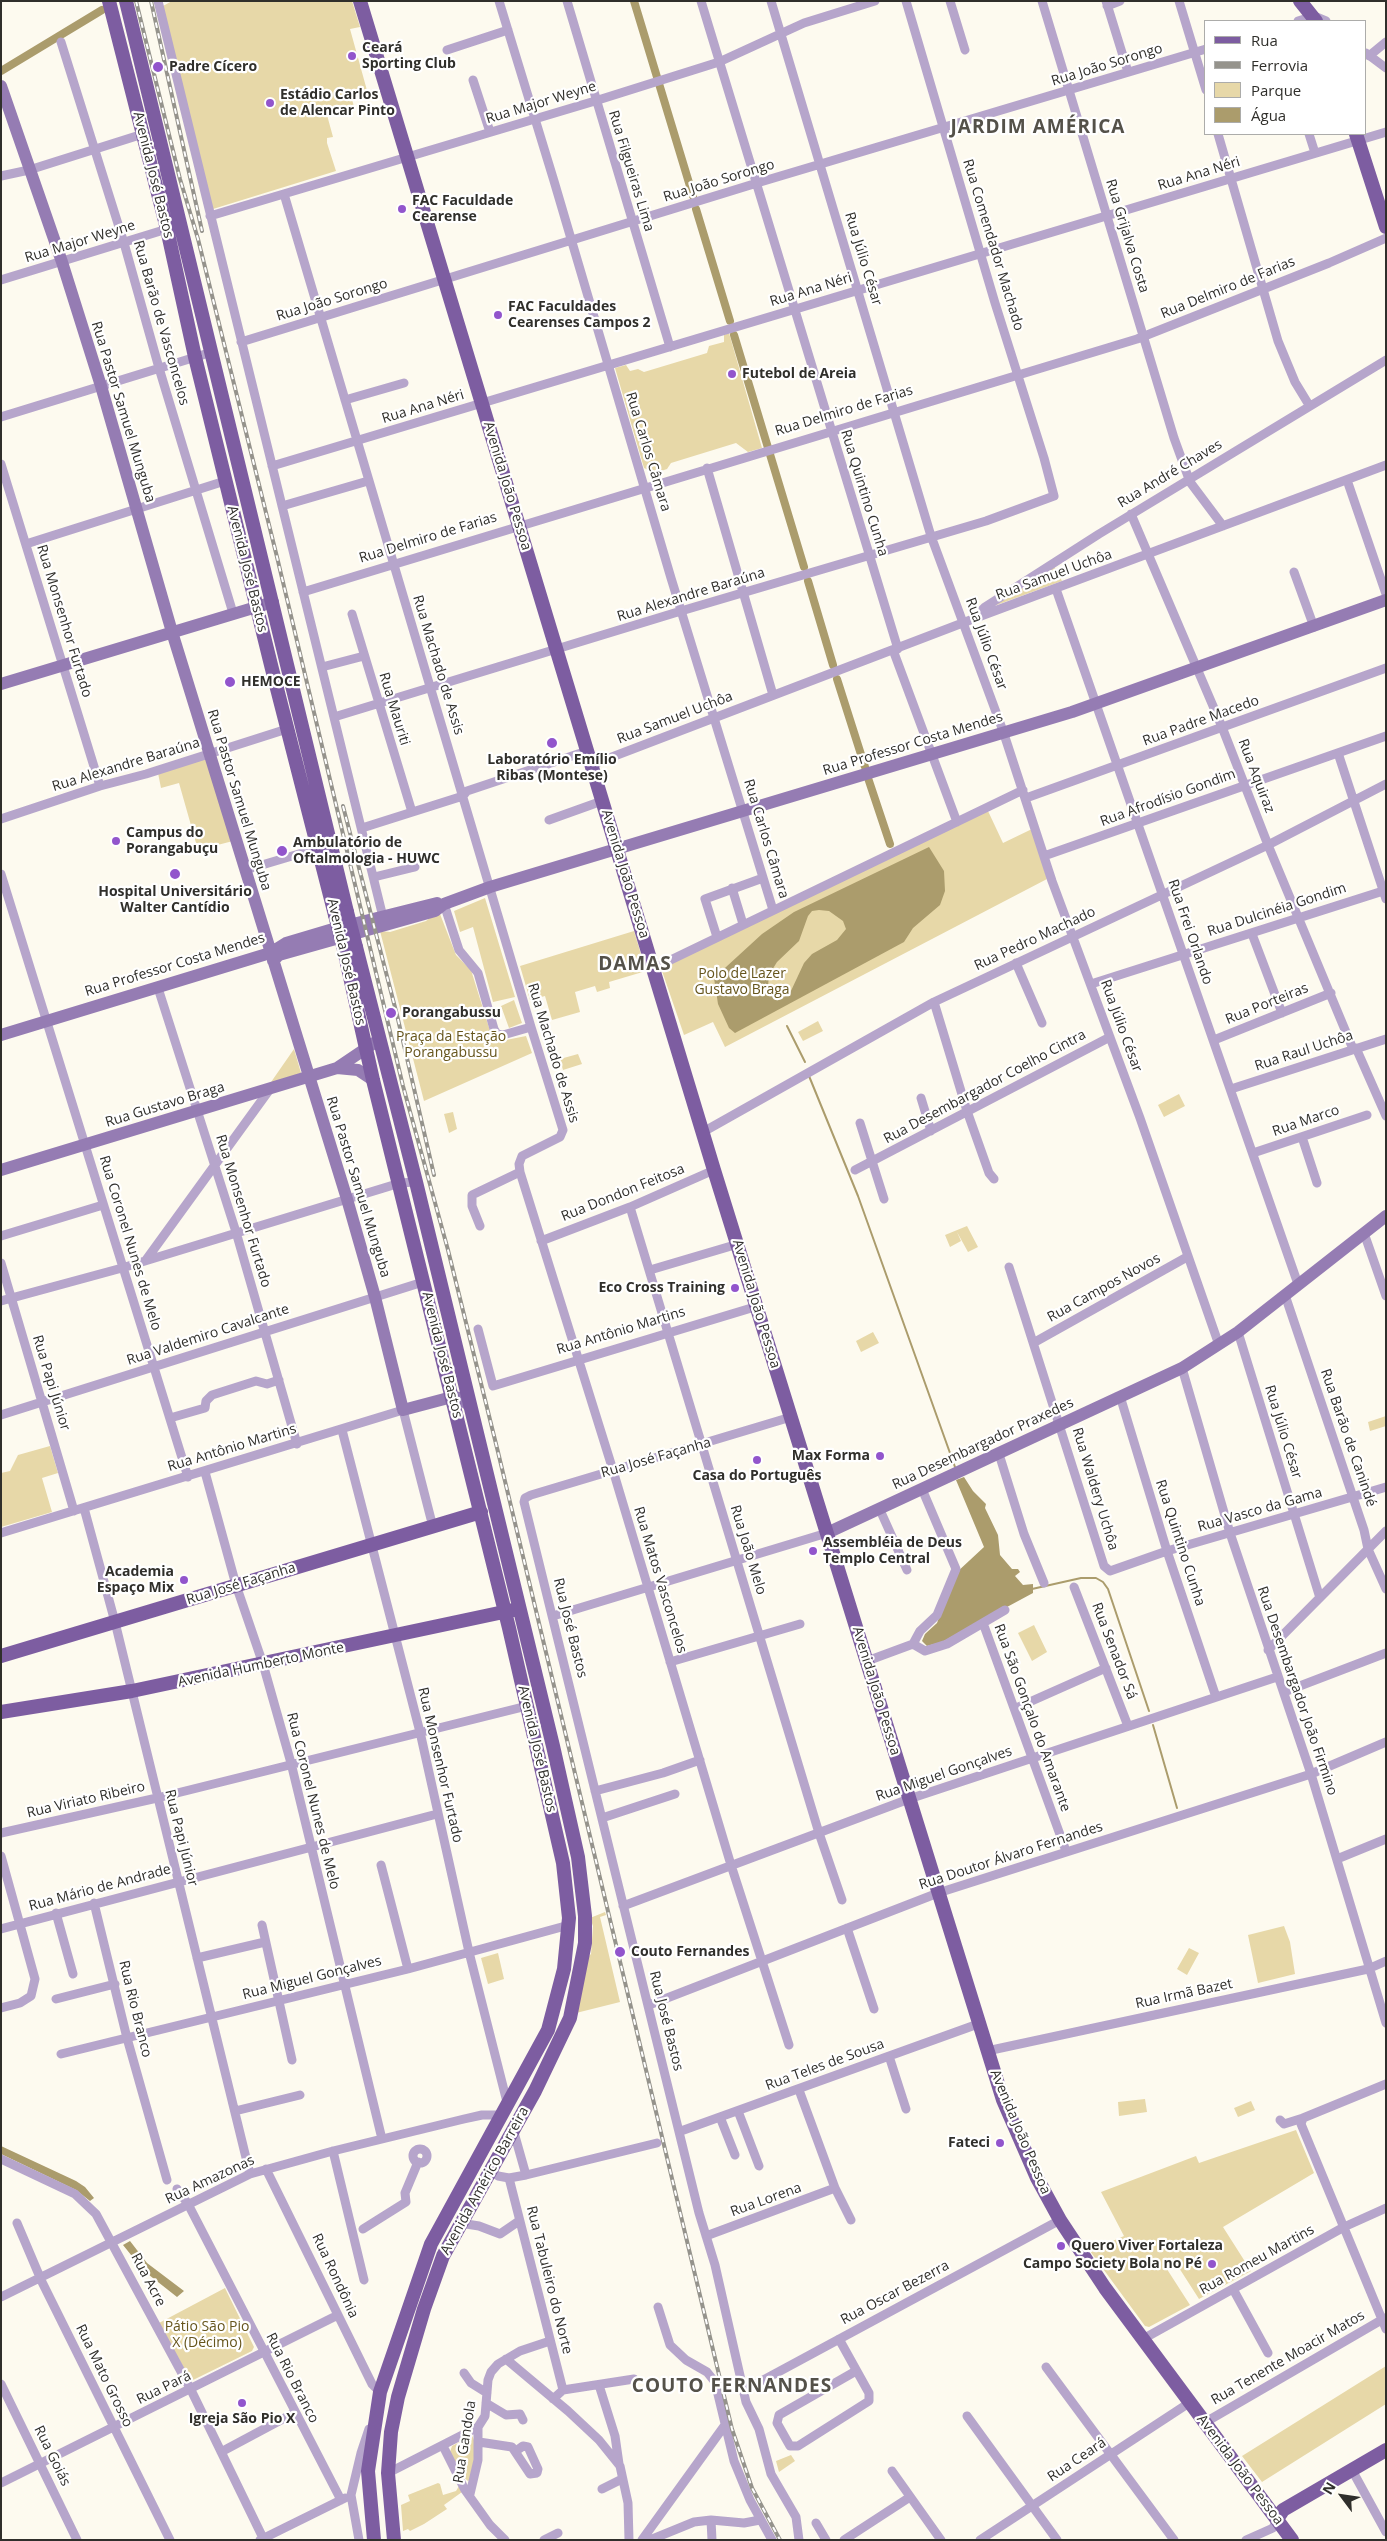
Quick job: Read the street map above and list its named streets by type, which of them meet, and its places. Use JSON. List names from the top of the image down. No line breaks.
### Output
{"streets":{"main road":["Avenida José Bastos","Avenida João Pessoa","Rua José Façanha","Avenida Humberto Monte","Avenida Américo Barreira"],"street":["Rua João Sorongo","Rua Major Weyne","Rua Filgueiras Lima","Rua Ana Néri","Rua Grijalva Costa","Rua Comendador Machado","Rua Júlio César","Rua Delmiro de Farias","Rua Barão de Vasconcelos","Rua Pastor Samuel Munguba","Rua Carlos Câmara","Rua André Chaves","Rua Quintino Cunha","Rua Samuel Uchôa","Rua Alexandre Baraúna","Rua Monsenhor Furtado","Rua Machado de Assis","Rua Mauriti","Rua Padre Macedo","Rua Professor Costa Mendes","Rua Aquiraz","Rua Afrodísio Gondim","Rua Dulcinéia Gondim","Rua Frei Orlando","Rua Pedro Machado","Rua Porteiras","Rua Raul Uchôa","Rua Desembargador Coelho Cintra","Rua Gustavo Braga","Rua Marco","Rua Dondon Feitosa","Rua Coronel Nunes de Melo","Rua Campos Novos","Rua Antônio Martins","Rua Valdemiro Cavalcante","Rua Papi Júnior","Rua Barão de Canindé","Rua Desembargador Praxedes","Rua Waldery Uchôa","Rua Vasco da Gama","Rua João Melo","Rua Matos Vasconcelos","Rua José Bastos","Rua Senador Sá","Rua Desembargador João Firmino","Rua São Gonçalo do Amarante","Rua Miguel Gonçalves","Rua Viriato Ribeiro","Rua Doutor Álvaro Fernandes","Rua Mário de Andrade","Rua Irmã Bazet","Rua Rio Branco","Rua Teles de Sousa","Rua Amazonas","Rua Lorena","Rua Romeu Martins","Rua Rondônia","Rua Acre","Rua Tabuleiro do Norte","Rua Oscar Bezerra","Rua Tenente Moacir Matos","Rua Mato Grosso","Rua Pará","Rua Gandola","Rua Goiás","Rua Ceará"]},"crossings":[["Rua João Sorongo","Rua Filgueiras Lima"],["Rua João Sorongo","Rua Grijalva Costa"],["Rua João Sorongo","Rua Comendador Machado"],["Rua João Sorongo","Rua Júlio César"],["Rua João Sorongo","Rua Carlos Câmara"],["Rua João Sorongo","Avenida João Pessoa"],["Rua João Sorongo","Rua Quintino Cunha"],["Rua João Sorongo","Rua Machado de Assis"],["Rua Major Weyne","Rua Filgueiras Lima"],["Rua Major Weyne","Avenida José Bastos"],["Rua Major Weyne","Rua Júlio César"],["Rua Major Weyne","Rua Barão de Vasconcelos"],["Rua Major Weyne","Rua Pastor Samuel Munguba"],["Rua Major Weyne","Rua Carlos Câmara"],["Rua Major Weyne","Avenida João Pessoa"],["Rua Major Weyne","Rua Quintino Cunha"],["Rua Major Weyne","Rua Machado de Assis"],["Rua Filgueiras Lima","Rua Ana Néri"],["Rua Ana Néri","Rua Grijalva Costa"],["Rua Ana Néri","Rua Comendador Machado"],["Rua Ana Néri","Rua Júlio César"],["Rua Ana Néri","Rua Carlos Câmara"],["Rua Ana Néri","Avenida João Pessoa"],["Rua Ana Néri","Rua Quintino Cunha"],["Rua Ana Néri","Rua Machado de Assis"],["Avenida José Bastos","Rua Alexandre Baraúna"],["Avenida José Bastos","Rua Gustavo Braga"],["Avenida José Bastos","Rua Antônio Martins"],["Avenida José Bastos","Rua Valdemiro Cavalcante"],["Avenida José Bastos","Rua José Façanha"],["Avenida José Bastos","Avenida Humberto Monte"],["Avenida José Bastos","Rua Miguel Gonçalves"],["Avenida José Bastos","Rua Viriato Ribeiro"],["Avenida José Bastos","Avenida Américo Barreira"],["Rua Grijalva Costa","Rua Delmiro de Farias"],["Rua Grijalva Costa","Rua André Chaves"],["Rua Grijalva Costa","Rua Samuel Uchôa"],["Rua Comendador Machado","Rua Delmiro de Farias"],["Rua Comendador Machado","Rua Alexandre Baraúna"],["Rua Júlio César","Rua Delmiro de Farias"],["Rua Júlio César","Rua André Chaves"],["Rua Júlio César","Rua Samuel Uchôa"],["Rua Júlio César","Rua Alexandre Baraúna"],["Rua Júlio César","Rua Padre Macedo"],["Rua Júlio César","Rua Professor Costa Mendes"],["Rua Júlio César","Rua Afrodísio Gondim"],["Rua Júlio César","Rua Dulcinéia Gondim"],["Rua Júlio César","Rua Pedro Machado"],["Rua Júlio César","Rua Desembargador Coelho Cintra"],["Rua Júlio César","Rua Campos Novos"],["Rua Júlio César","Rua Desembargador Praxedes"],["Rua Júlio César","Rua Vasco da Gama"],["Rua Delmiro de Farias","Rua Carlos Câmara"],["Rua Delmiro de Farias","Avenida João Pessoa"],["Rua Delmiro de Farias","Rua Quintino Cunha"],["Rua Delmiro de Farias","Rua Machado de Assis"],["Rua Pastor Samuel Munguba","Rua Alexandre Baraúna"],["Rua Pastor Samuel Munguba","Rua Professor Costa Mendes"],["Rua Pastor Samuel Munguba","Rua Gustavo Braga"],["Rua Pastor Samuel Munguba","Rua Antônio Martins"],["Rua Pastor Samuel Munguba","Rua Valdemiro Cavalcante"],["Rua Pastor Samuel Munguba","Rua José Façanha"],["Rua Carlos Câmara","Rua Samuel Uchôa"],["Rua Carlos Câmara","Rua Alexandre Baraúna"],["Rua Carlos Câmara","Rua Padre Macedo"],["Rua Carlos Câmara","Rua Professor Costa Mendes"],["Rua André Chaves","Rua Samuel Uchôa"],["Rua André Chaves","Rua Aquiraz"],["Avenida João Pessoa","Rua Samuel Uchôa"],["Avenida João Pessoa","Rua Alexandre Baraúna"],["Avenida João Pessoa","Rua Padre Macedo"],["Avenida João Pessoa","Rua Professor Costa Mendes"],["Avenida João Pessoa","Rua Pedro Machado"],["Avenida João Pessoa","Rua Dondon Feitosa"],["Avenida João Pessoa","Rua Antônio Martins"],["Avenida João Pessoa","Rua Desembargador Praxedes"],["Avenida João Pessoa","Rua José Façanha"],["Avenida João Pessoa","Rua Miguel Gonçalves"],["Avenida João Pessoa","Rua Doutor Álvaro Fernandes"],["Avenida João Pessoa","Rua Irmã Bazet"],["Avenida João Pessoa","Rua Teles de Sousa"],["Avenida João Pessoa","Rua Romeu Martins"],["Avenida João Pessoa","Rua Oscar Bezerra"],["Avenida João Pessoa","Rua Tenente Moacir Matos"],["Avenida João Pessoa","Rua Ceará"],["Rua Quintino Cunha","Rua Samuel Uchôa"],["Rua Quintino Cunha","Rua Alexandre Baraúna"],["Rua Quintino Cunha","Rua Padre Macedo"],["Rua Quintino Cunha","Rua Professor Costa Mendes"],["Rua Quintino Cunha","Rua Desembargador Praxedes"],["Rua Quintino Cunha","Rua Vasco da Gama"],["Rua Quintino Cunha","Rua Miguel Gonçalves"],["Rua Samuel Uchôa","Rua Machado de Assis"],["Rua Samuel Uchôa","Rua Mauriti"],["Rua Samuel Uchôa","Rua Aquiraz"],["Rua Samuel Uchôa","Rua Frei Orlando"],["Rua Alexandre Baraúna","Rua Monsenhor Furtado"],["Rua Alexandre Baraúna","Rua Machado de Assis"],["Rua Alexandre Baraúna","Rua Mauriti"],["Rua Monsenhor Furtado","Rua Professor Costa Mendes"],["Rua Monsenhor Furtado","Rua Gustavo Braga"],["Rua Monsenhor Furtado","Rua Antônio Martins"],["Rua Monsenhor Furtado","Rua Valdemiro Cavalcante"],["Rua Monsenhor Furtado","Rua José Façanha"],["Rua Monsenhor Furtado","Avenida Humberto Monte"],["Rua Monsenhor Furtado","Rua Miguel Gonçalves"],["Rua Monsenhor Furtado","Rua Viriato Ribeiro"],["Rua Monsenhor Furtado","Rua Mário de Andrade"],["Rua Monsenhor Furtado","Rua Amazonas"],["Rua Monsenhor Furtado","Avenida Américo Barreira"],["Rua Machado de Assis","Rua Professor Costa Mendes"],["Rua Machado de Assis","Rua Matos Vasconcelos"],["Rua Padre Macedo","Rua Aquiraz"],["Rua Padre Macedo","Rua Frei Orlando"],["Rua Professor Costa Mendes","Rua Aquiraz"],["Rua Professor Costa Mendes","Rua Frei Orlando"],["Rua Professor Costa Mendes","Rua Coronel Nunes de Melo"],["Rua Aquiraz","Rua Afrodísio Gondim"],["Rua Aquiraz","Rua Dulcinéia Gondim"],["Rua Aquiraz","Rua Pedro Machado"],["Rua Aquiraz","Rua Porteiras"],["Rua Aquiraz","Rua Raul Uchôa"],["Rua Afrodísio Gondim","Rua Frei Orlando"],["Rua Dulcinéia Gondim","Rua Frei Orlando"],["Rua Frei Orlando","Rua Pedro Machado"],["Rua Frei Orlando","Rua Porteiras"],["Rua Frei Orlando","Rua Raul Uchôa"],["Rua Frei Orlando","Rua Marco"],["Rua Frei Orlando","Rua Desembargador Praxedes"],["Rua Gustavo Braga","Rua Coronel Nunes de Melo"],["Rua Dondon Feitosa","Rua João Melo"],["Rua Dondon Feitosa","Rua Matos Vasconcelos"],["Rua Coronel Nunes de Melo","Rua Antônio Martins"],["Rua Coronel Nunes de Melo","Rua Valdemiro Cavalcante"],["Rua Coronel Nunes de Melo","Rua José Façanha"],["Rua Coronel Nunes de Melo","Avenida Humberto Monte"],["Rua Coronel Nunes de Melo","Rua Miguel Gonçalves"],["Rua Coronel Nunes de Melo","Rua Viriato Ribeiro"],["Rua Coronel Nunes de Melo","Rua Mário de Andrade"],["Rua Coronel Nunes de Melo","Rua Amazonas"],["Rua Campos Novos","Rua Waldery Uchôa"],["Rua Antônio Martins","Rua Papi Júnior"],["Rua Antônio Martins","Rua João Melo"],["Rua Antônio Martins","Rua Matos Vasconcelos"],["Rua Valdemiro Cavalcante","Rua Papi Júnior"],["Rua Papi Júnior","Rua José Façanha"],["Rua Papi Júnior","Avenida Humberto Monte"],["Rua Papi Júnior","Rua Miguel Gonçalves"],["Rua Papi Júnior","Rua Viriato Ribeiro"],["Rua Papi Júnior","Rua Mário de Andrade"],["Rua Papi Júnior","Rua Amazonas"],["Rua Barão de Canindé","Rua Desembargador Praxedes"],["Rua Barão de Canindé","Rua Vasco da Gama"],["Rua Desembargador Praxedes","Rua Waldery Uchôa"],["Rua Desembargador Praxedes","Rua João Melo"],["Rua Desembargador Praxedes","Rua Matos Vasconcelos"],["Rua Desembargador Praxedes","Rua José Bastos"],["Rua Desembargador Praxedes","Rua Desembargador João Firmino"],["Rua José Façanha","Rua João Melo"],["Rua José Façanha","Rua Matos Vasconcelos"],["Rua José Façanha","Rua José Bastos"],["Rua Waldery Uchôa","Rua Vasco da Gama"],["Rua Vasco da Gama","Rua Desembargador João Firmino"],["Rua João Melo","Rua Miguel Gonçalves"],["Rua Matos Vasconcelos","Rua Miguel Gonçalves"],["Rua Matos Vasconcelos","Rua Doutor Álvaro Fernandes"],["Rua José Bastos","Rua Miguel Gonçalves"],["Rua José Bastos","Rua Doutor Álvaro Fernandes"],["Rua José Bastos","Rua Teles de Sousa"],["Rua José Bastos","Rua Lorena"],["Rua José Bastos","Rua Oscar Bezerra"],["Rua Senador Sá","Rua Miguel Gonçalves"],["Rua Desembargador João Firmino","Rua Miguel Gonçalves"],["Rua Desembargador João Firmino","Rua Doutor Álvaro Fernandes"],["Rua Desembargador João Firmino","Rua Irmã Bazet"],["Rua São Gonçalo do Amarante","Rua Miguel Gonçalves"],["Rua São Gonçalo do Amarante","Rua Doutor Álvaro Fernandes"],["Rua Miguel Gonçalves","Rua Rio Branco"],["Rua Miguel Gonçalves","Avenida Américo Barreira"],["Rua Mário de Andrade","Rua Rio Branco"],["Rua Rio Branco","Rua Amazonas"],["Rua Rio Branco","Rua Pará"],["Rua Amazonas","Avenida Américo Barreira"],["Rua Amazonas","Rua Rondônia"],["Rua Amazonas","Rua Acre"],["Rua Amazonas","Rua Mato Grosso"],["Avenida Américo Barreira","Rua Rondônia"],["Rua Rondônia","Rua Pará"],["Rua Acre","Rua Pará"],["Rua Tabuleiro do Norte","Rua Gandola"],["Rua Mato Grosso","Rua Pará"],["Rua Pará","Rua Goiás"]],"districts":["JARDIM AMÉRICA","DAMAS","COUTO FERNANDES"],"parks":["Polo de Lazer Gustavo Braga","Praça da Estação Porangabussu","Pátio São Pio X (Décimo)"],"places":["Ceará Sporting Club","Padre Cícero","Estádio Carlos de Alencar Pinto","FAC Faculdade Cearense","FAC Faculdades Cearenses Campos 2","Futebol de Areia","HEMOCE","Laboratório Emílio Ribas (Montese)","Campus do Porangabuçu","Ambulatório de Oftalmologia - HUWC","Hospital Universitário Walter Cantídio","Porangabussu","Eco Cross Training","Max Forma","Casa do Português","Assembléia de Deus Templo Central","Academia Espaço Mix","Couto Fernandes","Fateci","Quero Viver Fortaleza","Campo Society Bola no Pé","Igreja São Pio X"],"legend":["Rua","Ferrovia","Parque","Água"],"north":"top left"}
